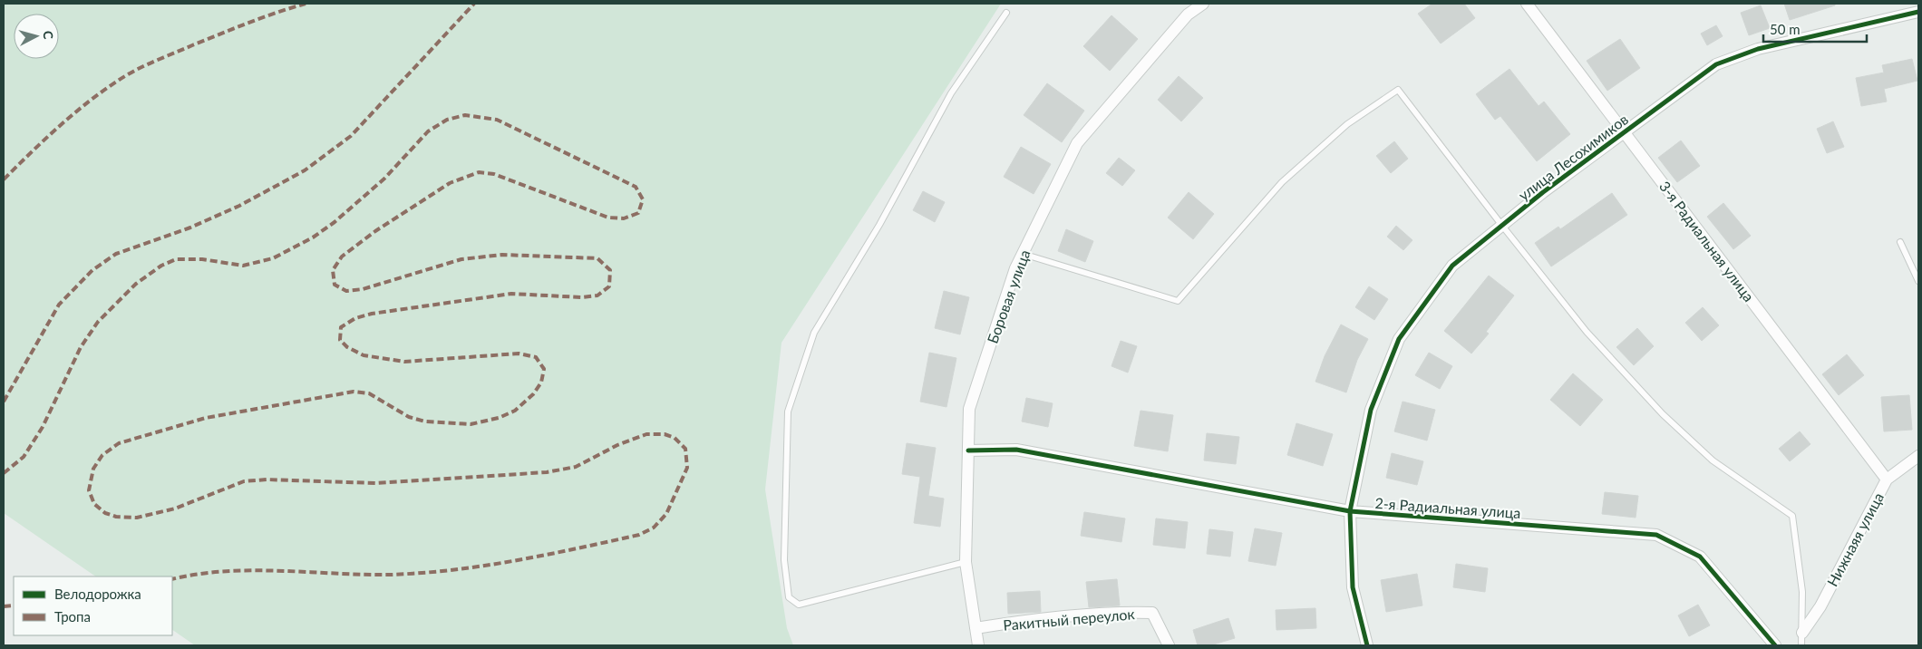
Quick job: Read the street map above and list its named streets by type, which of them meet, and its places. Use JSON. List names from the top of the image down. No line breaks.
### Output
{"streets":{"street":["улица Лесохимиков","3-я Радиальная улица","Боровая улица","2-я Радиальная улица","Нижнаяя улица","Ракитный переулок"]},"crossings":[["улица Лесохимиков","3-я Радиальная улица"],["улица Лесохимиков","2-я Радиальная улица"],["3-я Радиальная улица","Нижнаяя улица"],["Боровая улица","2-я Радиальная улица"],["Боровая улица","Ракитный переулок"]],"legend":["Велодорожка","Тропа"],"scale_bar":"50 m","north":"right"}
